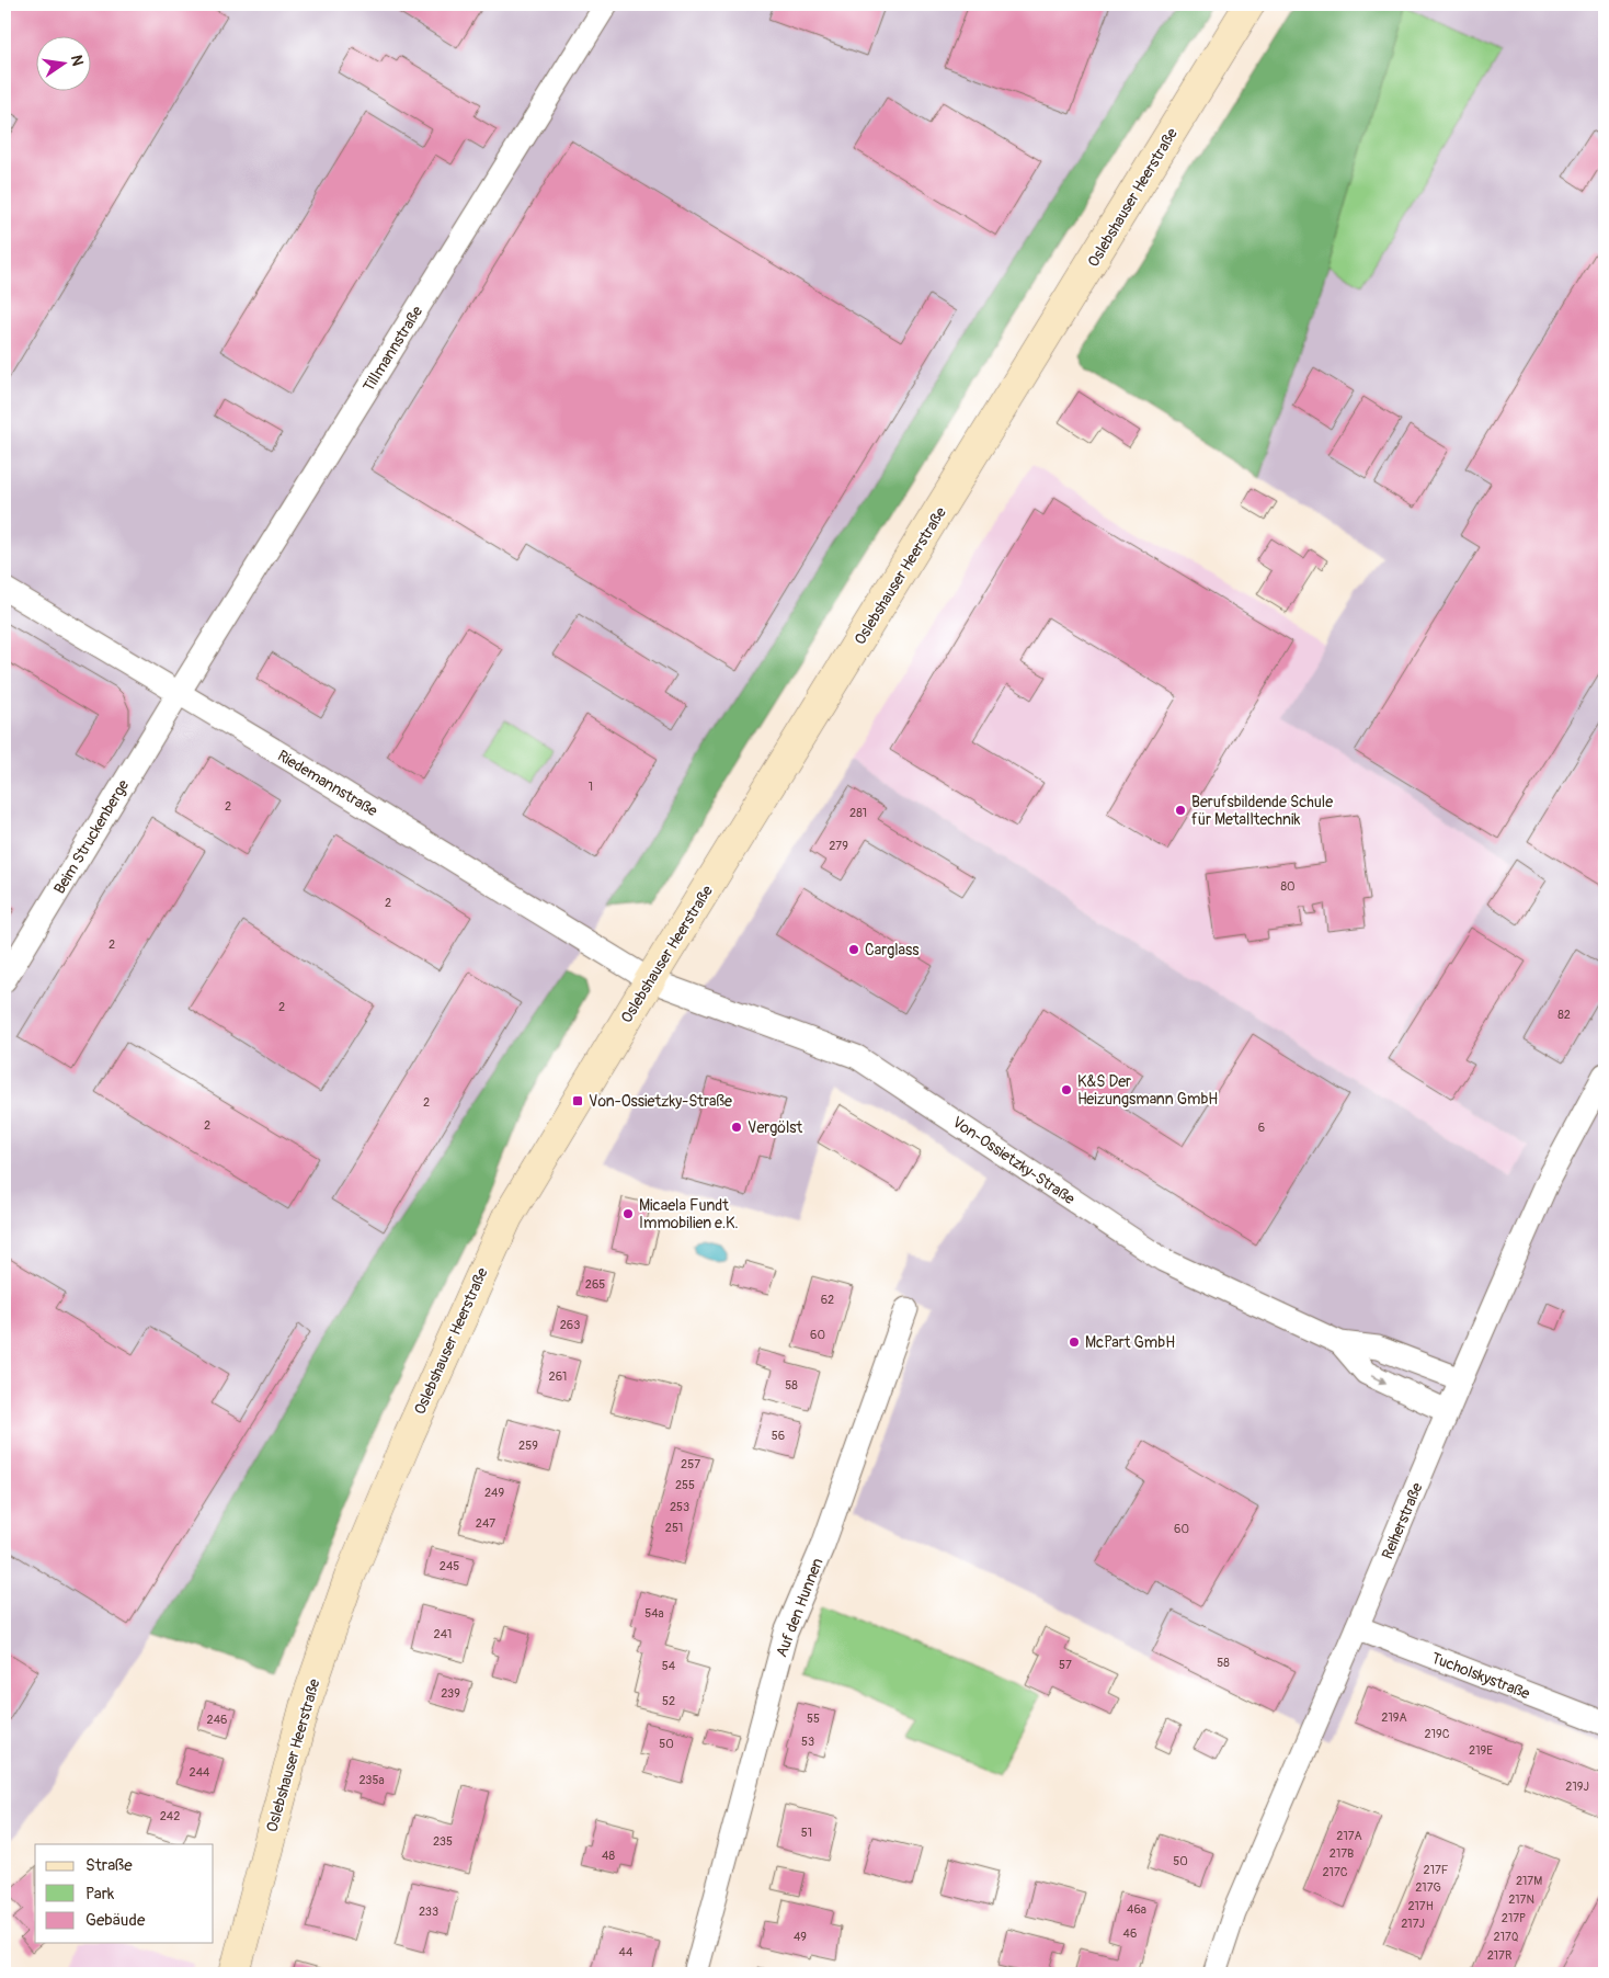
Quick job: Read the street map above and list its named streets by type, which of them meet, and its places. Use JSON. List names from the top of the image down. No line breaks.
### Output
{"streets":{"main road":["Oslebshauser Heerstraße"],"street":["Tillmannstraße","Riedemannstraße","Beim Struckenberge","Von-Ossietzky-Straße","Reiherstraße","Auf den Hunnen","Tucholskystraße"]},"crossings":[["Oslebshauser Heerstraße","Riedemannstraße"],["Oslebshauser Heerstraße","Von-Ossietzky-Straße"],["Tillmannstraße","Riedemannstraße"],["Tillmannstraße","Beim Struckenberge"],["Riedemannstraße","Beim Struckenberge"],["Riedemannstraße","Von-Ossietzky-Straße"],["Von-Ossietzky-Straße","Reiherstraße"],["Reiherstraße","Tucholskystraße"]],"places":{"other":["Berufsbildende Schule für Metalltechnik","Carglass","K&S Der Heizungsmann GmbH","Vergölst","Micaela Fundt Immobilien e.K.","McPart GmbH"],"transit":["Von-Ossietzky-Straße"]},"house_numbers":["1","2","281","279","80","2","2","2","82","2","2","6","265","62","263","60","261","58","56","259","257","255","249","253","247","251","60","245","54a","241","58","57","54","239","52","219A","55","246","219C","53","50","219E","244","235a","219J","242","51","217A","235","217B","48","50","217F","217C","217M","217G","217N","217H","46a","233","217P","217J","46","49","217Q","44","217R"],"legend":["Straße","Park","Gebäude"],"north":"right"}
